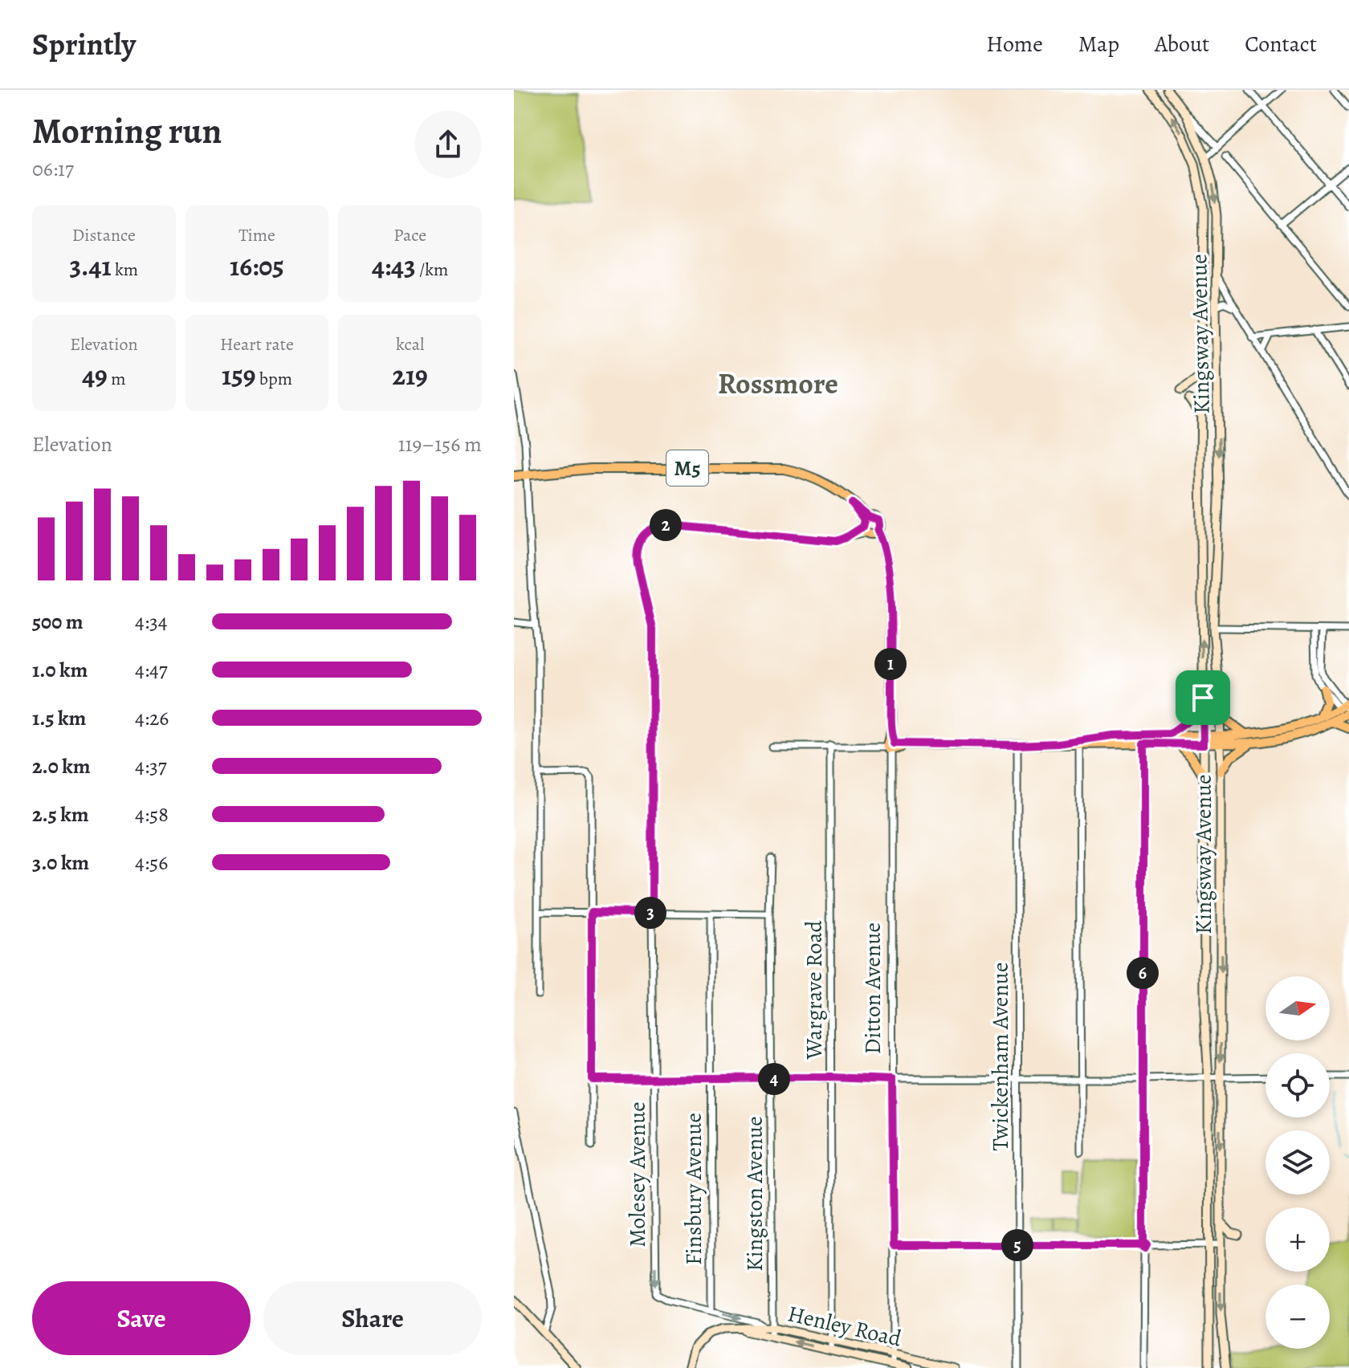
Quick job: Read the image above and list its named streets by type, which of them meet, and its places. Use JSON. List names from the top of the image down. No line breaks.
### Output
{"streets":{"main road":["Kingsway Avenue","M5","Ditton Avenue","Henley Road"],"street":["Wargrave Road","Twickenham Avenue","Molesey Avenue","Finsbury Avenue","Kingston Avenue"]},"crossings":[["M5","Ditton Avenue"],["M5","Molesey Avenue"],["Ditton Avenue","Molesey Avenue"],["Ditton Avenue","Henley Road"],["Wargrave Road","Henley Road"],["Molesey Avenue","Henley Road"],["Finsbury Avenue","Henley Road"],["Kingston Avenue","Henley Road"]],"districts":["Rossmore"],"north":"right","page":{"header":"Sprintly","nav":["Home","Map","About","Contact"],"heading":["Morning run","06:17"],"stats":[["Distance","3.41 km"],["Time","16:05"],["Pace","4:43 /km"],["Elevation","49 m"],["Heart rate","159 bpm"],["kcal","219"]],"chart":["Elevation","119–156 m"],"pins":["2","1","3","6","4","5"],"list":[{"name":"500 m","note":"4:34"},{"name":"1.0 km","note":"4:47"},{"name":"1.5 km","note":"4:26"},{"name":"2.0 km","note":"4:37"},{"name":"2.5 km","note":"4:58"},{"name":"3.0 km","note":"4:56"}],"map_buttons":["+","−"],"buttons":["Save","Share"]}}
